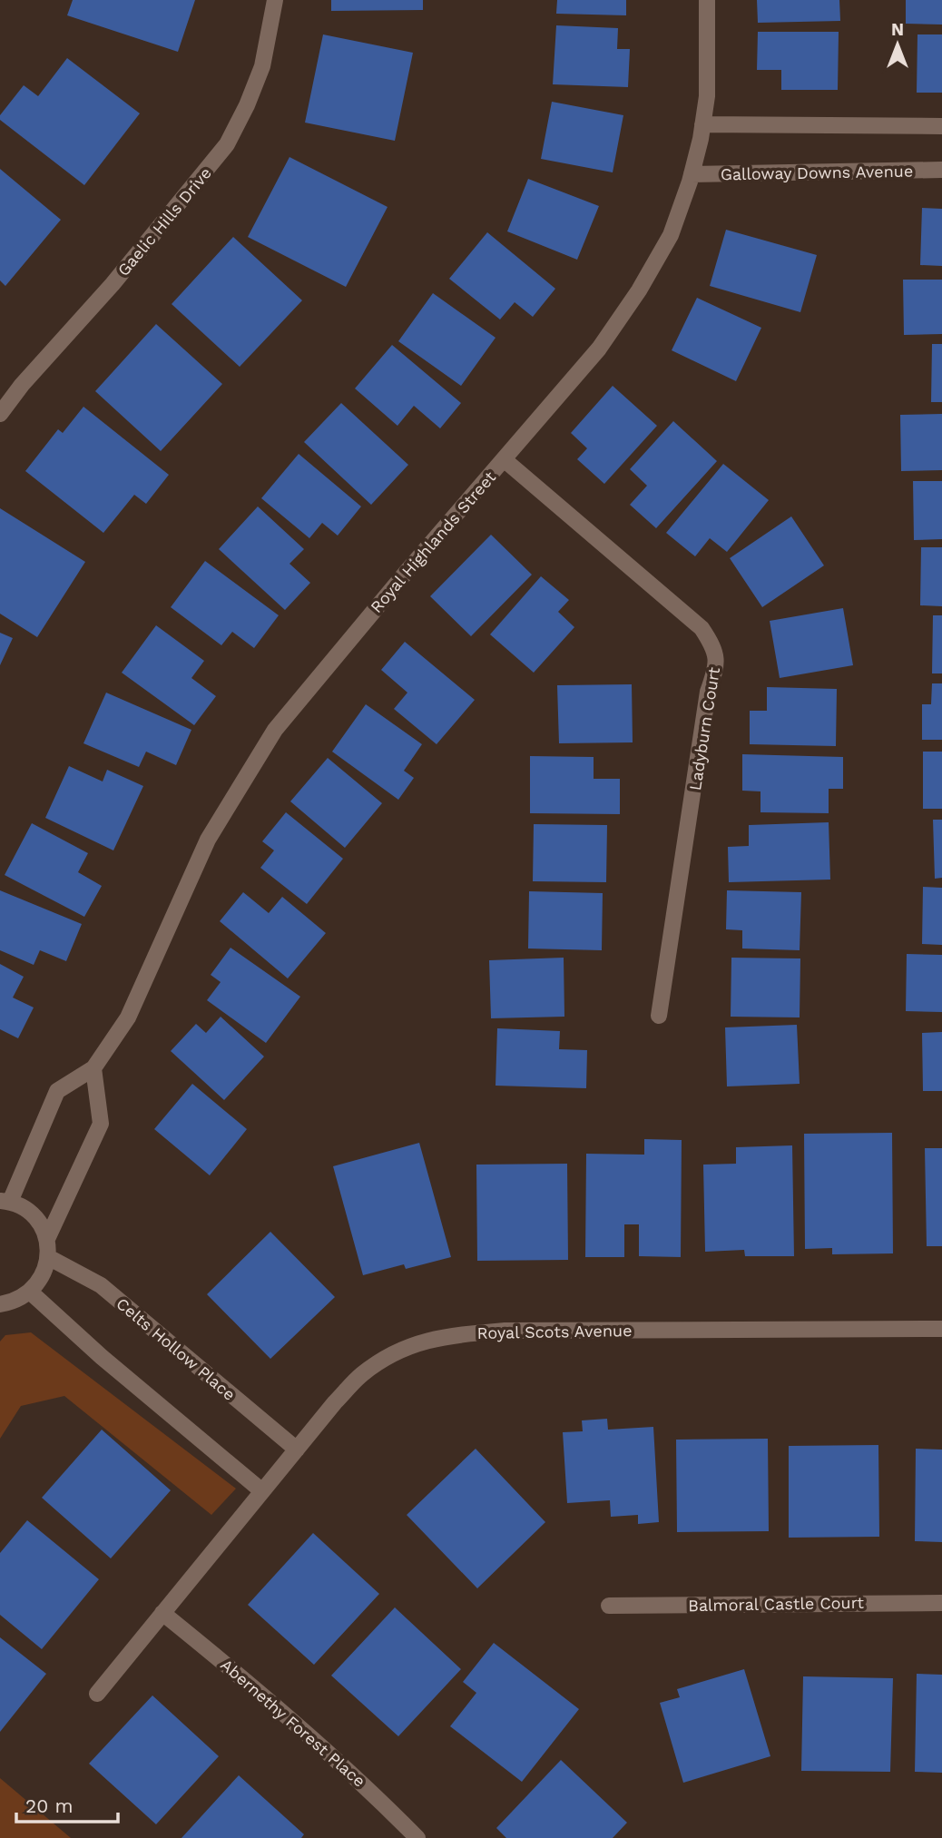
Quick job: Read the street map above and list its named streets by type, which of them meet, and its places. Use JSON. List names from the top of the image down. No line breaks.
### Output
{"streets":{"street":["Galloway Downs Avenue","Gaelic Hills Drive","Royal Highlands Street","Ladyburn Court","Royal Scots Avenue","Celts Hollow Place","Balmoral Castle Court","Abernethy Forest Place"]},"crossings":[["Galloway Downs Avenue","Royal Highlands Street"],["Royal Highlands Street","Ladyburn Court"],["Royal Scots Avenue","Celts Hollow Place"],["Royal Scots Avenue","Abernethy Forest Place"]],"scale_bar":"20 m","north":"top"}
